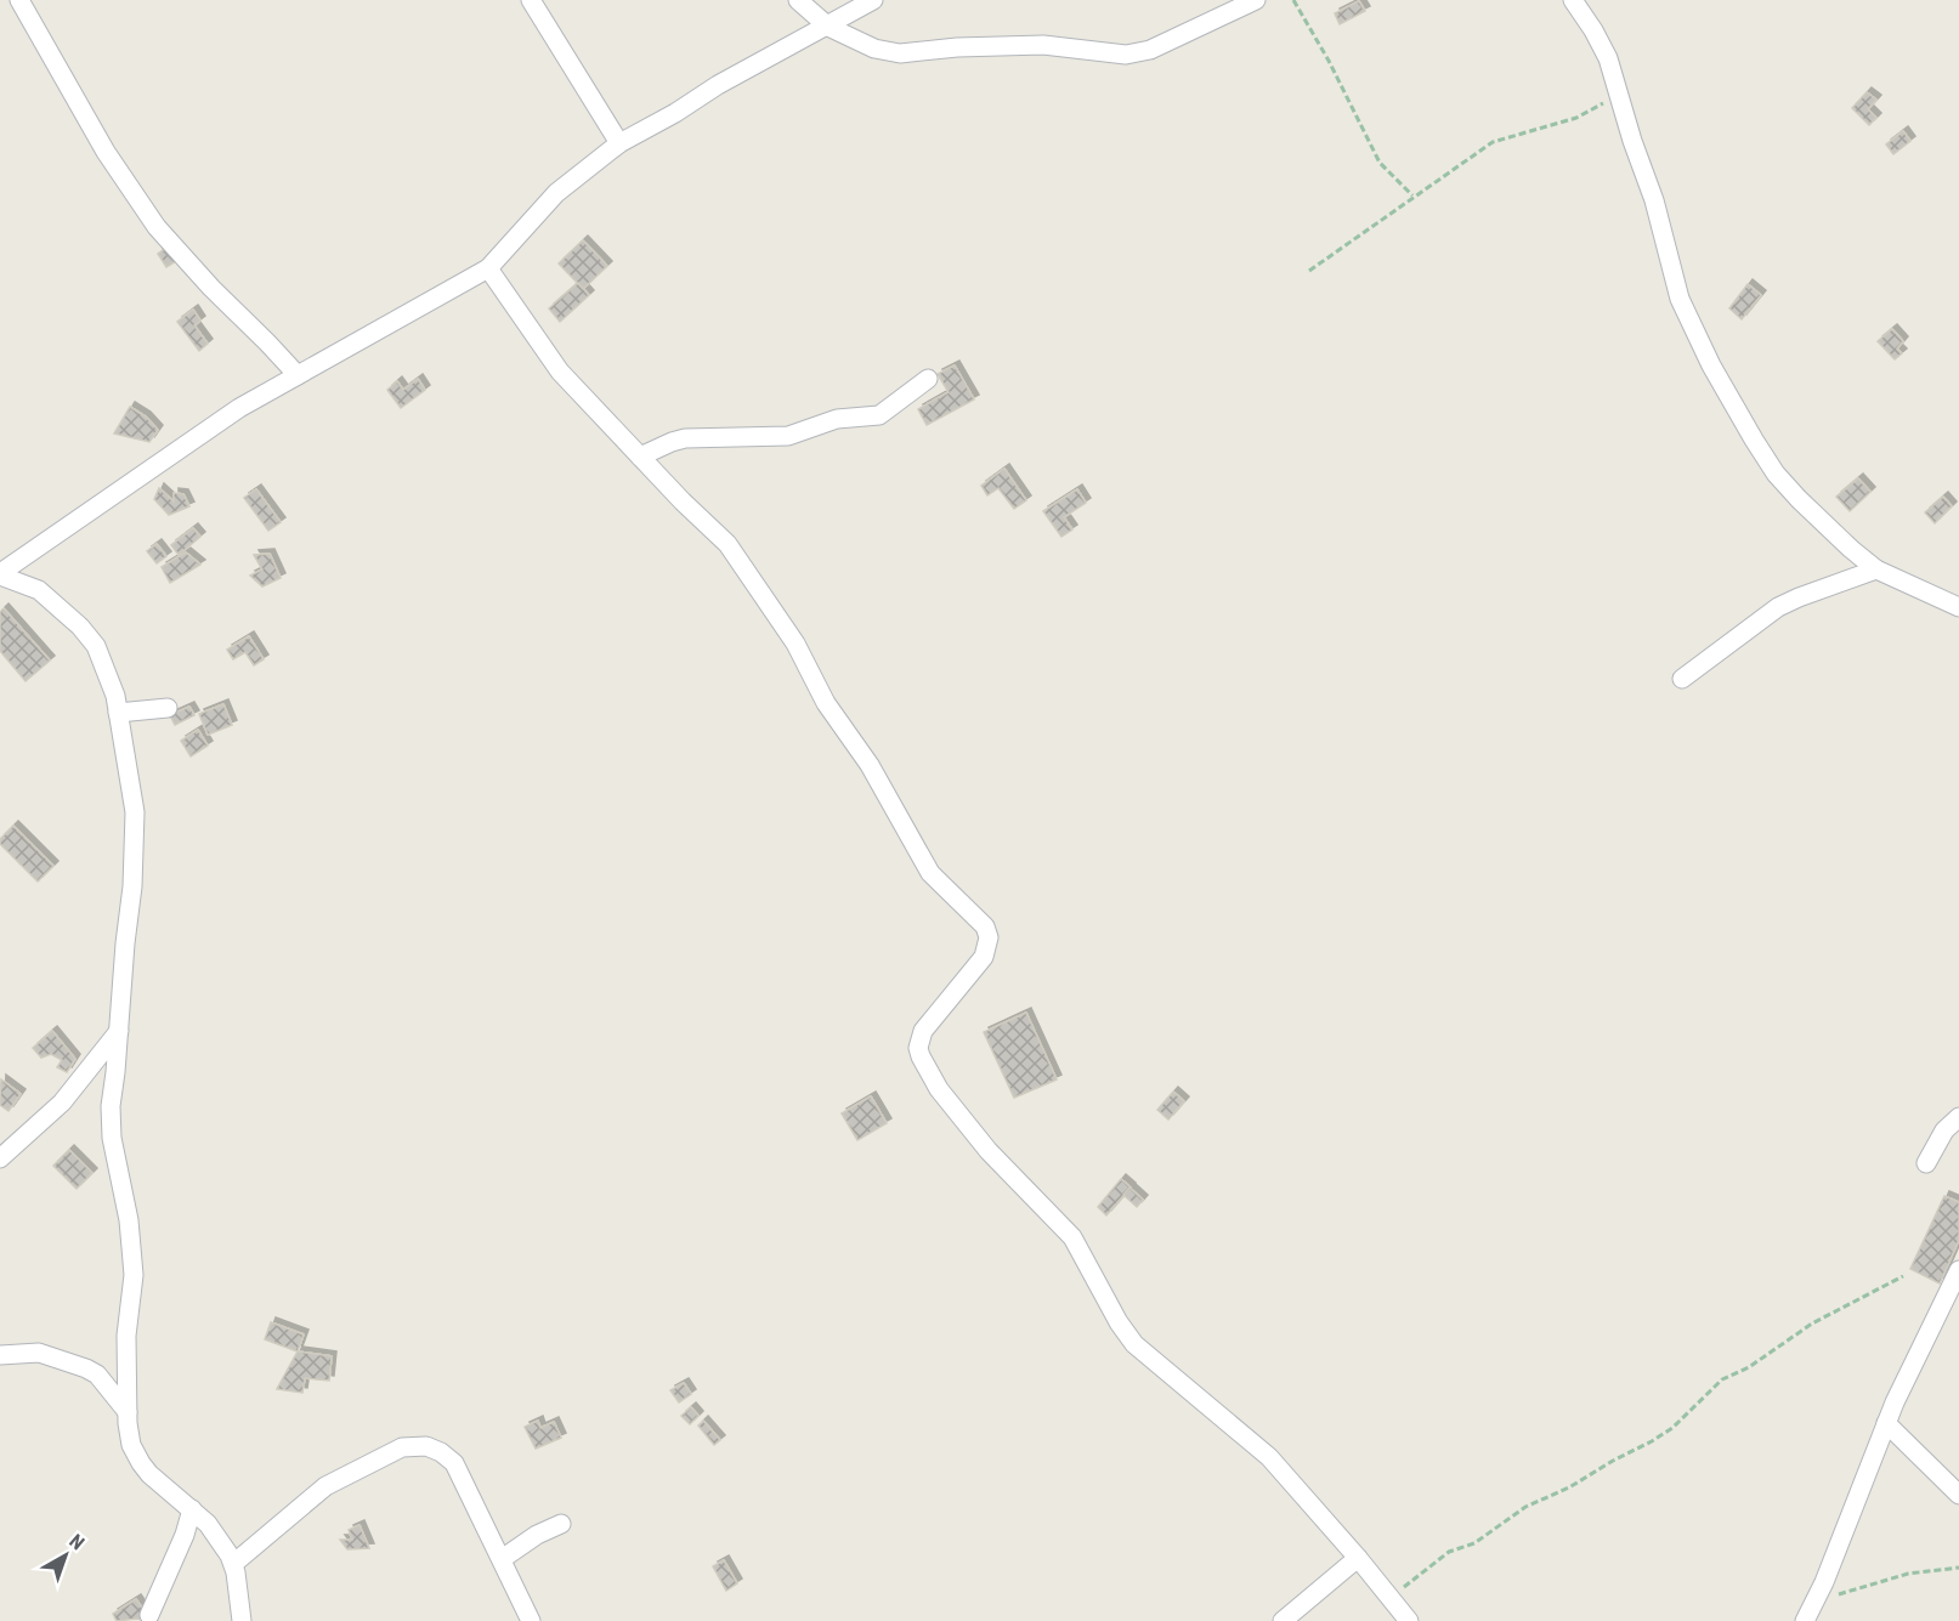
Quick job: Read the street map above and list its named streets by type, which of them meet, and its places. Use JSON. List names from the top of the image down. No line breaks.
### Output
{"north":"top right"}
